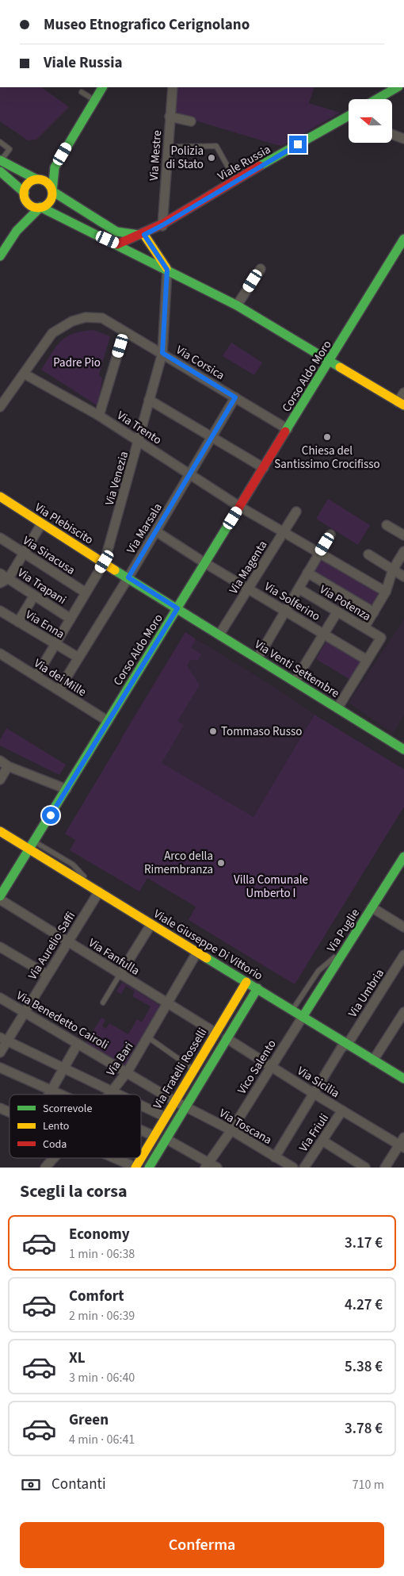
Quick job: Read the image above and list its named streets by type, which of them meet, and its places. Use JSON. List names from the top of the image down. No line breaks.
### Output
{"streets":{"street":["Via Mestre","Viale Russia","Via Corsica","Corso Aldo Moro","Via Trento","Via Venezia","Via Plebiscito","Via Marsala","Via Siracusa","Via Magenta","Via Trapani","Via Solferino","Via Potenza","Via Enna","Via Venti Settembre","Via dei Mille","Via Puglie","Viale Giuseppe Di Vittorio","Via Aurelio Saffi","Via Fanfulla","Via Umbria","Via Benedetto Cairoli","Via Bari","Vico Salento","Via Fratelli Rosselli","Via Sicilia","Via Toscana","Via Friuli"]},"crossings":[["Via Mestre","Viale Russia"],["Via Corsica","Corso Aldo Moro"],["Via Corsica","Via Trento"],["Via Corsica","Via Venezia"],["Via Corsica","Via Marsala"],["Corso Aldo Moro","Via Trento"],["Corso Aldo Moro","Via Plebiscito"],["Corso Aldo Moro","Via Solferino"],["Corso Aldo Moro","Via Venti Settembre"],["Corso Aldo Moro","Via dei Mille"],["Corso Aldo Moro","Viale Giuseppe Di Vittorio"],["Corso Aldo Moro","Via Fanfulla"],["Via Trento","Via Venezia"],["Via Trento","Via Marsala"],["Via Trento","Via Magenta"],["Via Venezia","Via Plebiscito"],["Via Venezia","Via Siracusa"],["Via Venezia","Via Trapani"],["Via Venezia","Via Enna"],["Via Venezia","Via dei Mille"],["Via Plebiscito","Via Marsala"],["Via Plebiscito","Via Venti Settembre"],["Via Marsala","Via Solferino"],["Via Marsala","Via Enna"],["Via Marsala","Via dei Mille"],["Via Magenta","Via Solferino"],["Via Magenta","Via Venti Settembre"],["Via Solferino","Via Potenza"],["Via Puglie","Viale Giuseppe Di Vittorio"],["Via Puglie","Vico Salento"],["Viale Giuseppe Di Vittorio","Via Aurelio Saffi"],["Viale Giuseppe Di Vittorio","Via Umbria"],["Viale Giuseppe Di Vittorio","Via Bari"],["Viale Giuseppe Di Vittorio","Vico Salento"],["Viale Giuseppe Di Vittorio","Via Fratelli Rosselli"],["Via Aurelio Saffi","Via Fanfulla"],["Via Aurelio Saffi","Via Benedetto Cairoli"],["Via Fanfulla","Via Bari"],["Via Fanfulla","Via Fratelli Rosselli"],["Via Umbria","Via Sicilia"],["Via Umbria","Via Toscana"],["Via Benedetto Cairoli","Via Bari"],["Via Benedetto Cairoli","Via Fratelli Rosselli"],["Via Benedetto Cairoli","Via Toscana"],["Vico Salento","Via Sicilia"],["Vico Salento","Via Toscana"],["Via Fratelli Rosselli","Via Sicilia"],["Via Fratelli Rosselli","Via Toscana"],["Via Sicilia","Via Friuli"]],"parks":["Padre Pio","Villa Comunale Umberto I"],"places":["Polizia di Stato","Chiesa del Santissimo Crocifisso","Tommaso Russo","Arco della Rimembranza"],"legend":["Scorrevole","Lento","Coda"],"north":"left","page":{"banner":["Museo Etnografico Cerignolano","Viale Russia"],"heading":"Scegli la corsa","list":[{"name":"Economy","note":"1 min · 06:38","value":"3.17 €"},{"name":"Comfort","note":"2 min · 06:39","value":"4.27 €"},{"name":"XL","note":"3 min · 06:40","value":"5.38 €"},{"name":"Green","note":"4 min · 06:41","value":"3.78 €"}],"pay":["Contanti","710 m"],"buttons":"Conferma"}}
